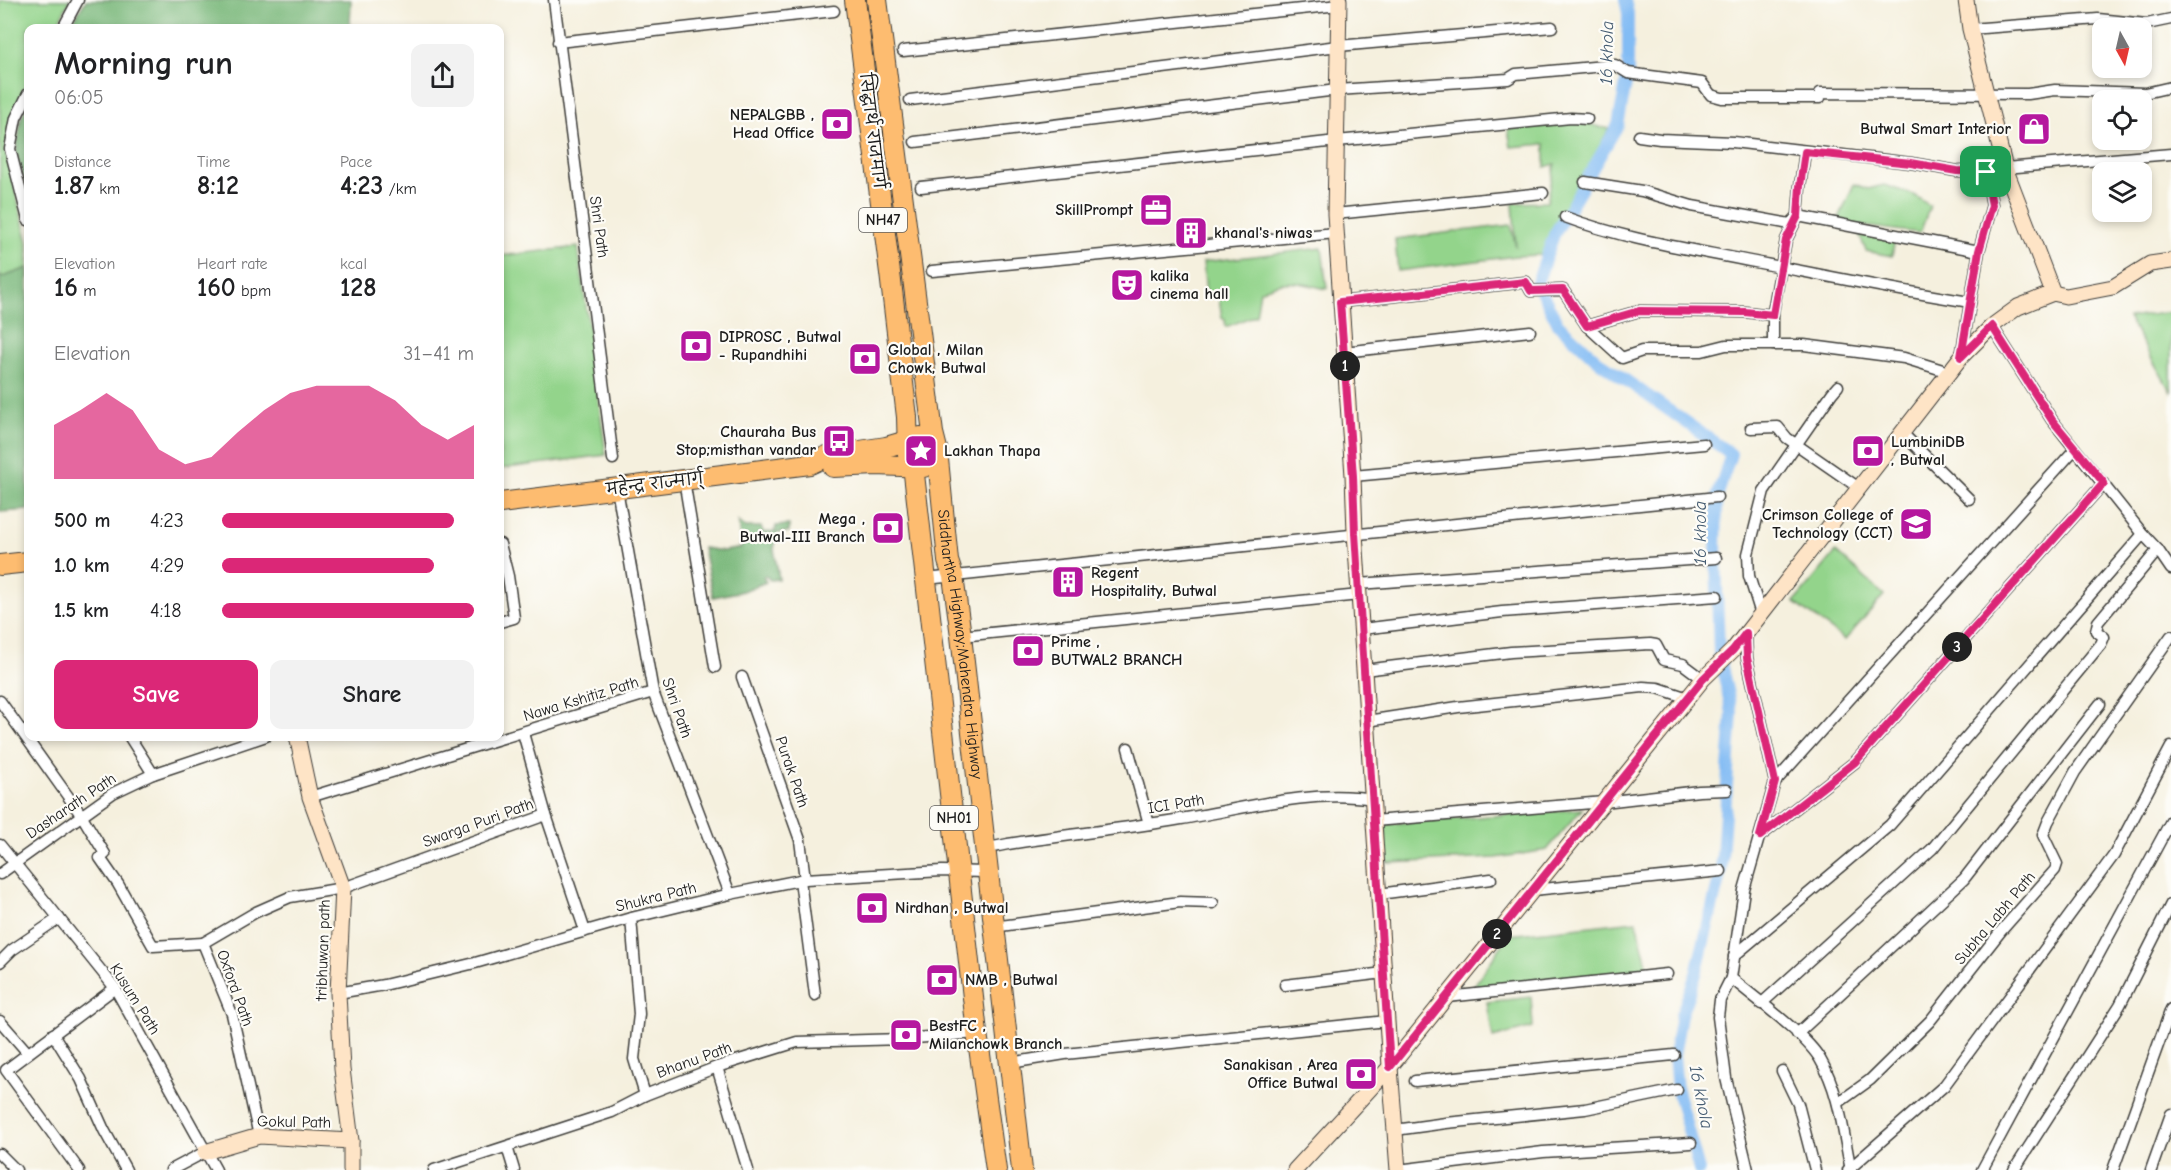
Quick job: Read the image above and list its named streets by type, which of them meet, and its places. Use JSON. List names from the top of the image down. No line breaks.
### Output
{"streets":{"highway":["सिद्धार्थ राजमार्ग","NH47","महेन्द्र राज्मार्ग्","Siddhartha Highway;Mahendra Highway","NH01"],"street":["Shri Path","Nawa Kshitiz Path","Purak Path","ICI Path","Dasharath Path","Swarga Puri Path","Shukra Path","Subha Labh Path","tribhuwan path","Oxford Path","Kusum Path","Bhanu Path","Gokul Path"]},"crossings":[["सिद्धार्थ राजमार्ग","NH47"],["सिद्धार्थ राजमार्ग","महेन्द्र राज्मार्ग्"],["सिद्धार्थ राजमार्ग","Siddhartha Highway;Mahendra Highway"],["NH47","महेन्द्र राज्मार्ग्"],["NH47","Siddhartha Highway;Mahendra Highway"],["Shri Path","महेन्द्र राज्मार्ग्"],["Shri Path","Nawa Kshitiz Path"],["Shri Path","Shukra Path"],["महेन्द्र राज्मार्ग्","Siddhartha Highway;Mahendra Highway"],["Siddhartha Highway;Mahendra Highway","ICI Path"],["Siddhartha Highway;Mahendra Highway","Shukra Path"],["Siddhartha Highway;Mahendra Highway","Bhanu Path"],["Nawa Kshitiz Path","Swarga Puri Path"],["Nawa Kshitiz Path","tribhuwan path"],["Purak Path","Shukra Path"],["Dasharath Path","Oxford Path"],["Dasharath Path","Kusum Path"],["Swarga Puri Path","tribhuwan path"],["Swarga Puri Path","Oxford Path"],["Shukra Path","tribhuwan path"],["tribhuwan path","Gokul Path"],["Oxford Path","Gokul Path"],["Kusum Path","Gokul Path"]],"water":["16 khola"],"places":{"bank":["NEPALGBB , Head Office","DIPROSC , Butwal - Rupandhihi","Global , Milan Chowk, Butwal","LumbiniDB , Butwal","Mega , Butwal-III Branch","Prime , BUTWAL2 BRANCH","Nirdhan , Butwal","NMB , Butwal","BestFC , Milanchowk Branch","Sanakisan , Area Office Butwal"],"shop":["Butwal Smart Interior"],"office":["SkillPrompt"],"building":["khanal's niwas","Regent Hospitality, Butwal"],"theatre":["kalika cinema hall"],"bus stop":["Chauraha Bus Stop;misthan vandar"],"place":["Lakhan Thapa"],"school or university":["Crimson College of Technology (CCT)"]},"north":"bottom","page":{"heading":["Morning run","06:05"],"stats":[["Distance","1.87 km"],["Time","8:12"],["Pace","4:23 /km"],["Elevation","16 m"],["Heart rate","160 bpm"],["kcal","128"]],"chart":["Elevation","31–41 m"],"pins":["1","3","2"],"list":[{"name":"500 m","note":"4:23"},{"name":"1.0 km","note":"4:29"},{"name":"1.5 km","note":"4:18"}],"buttons":["Save","Share"]}}
